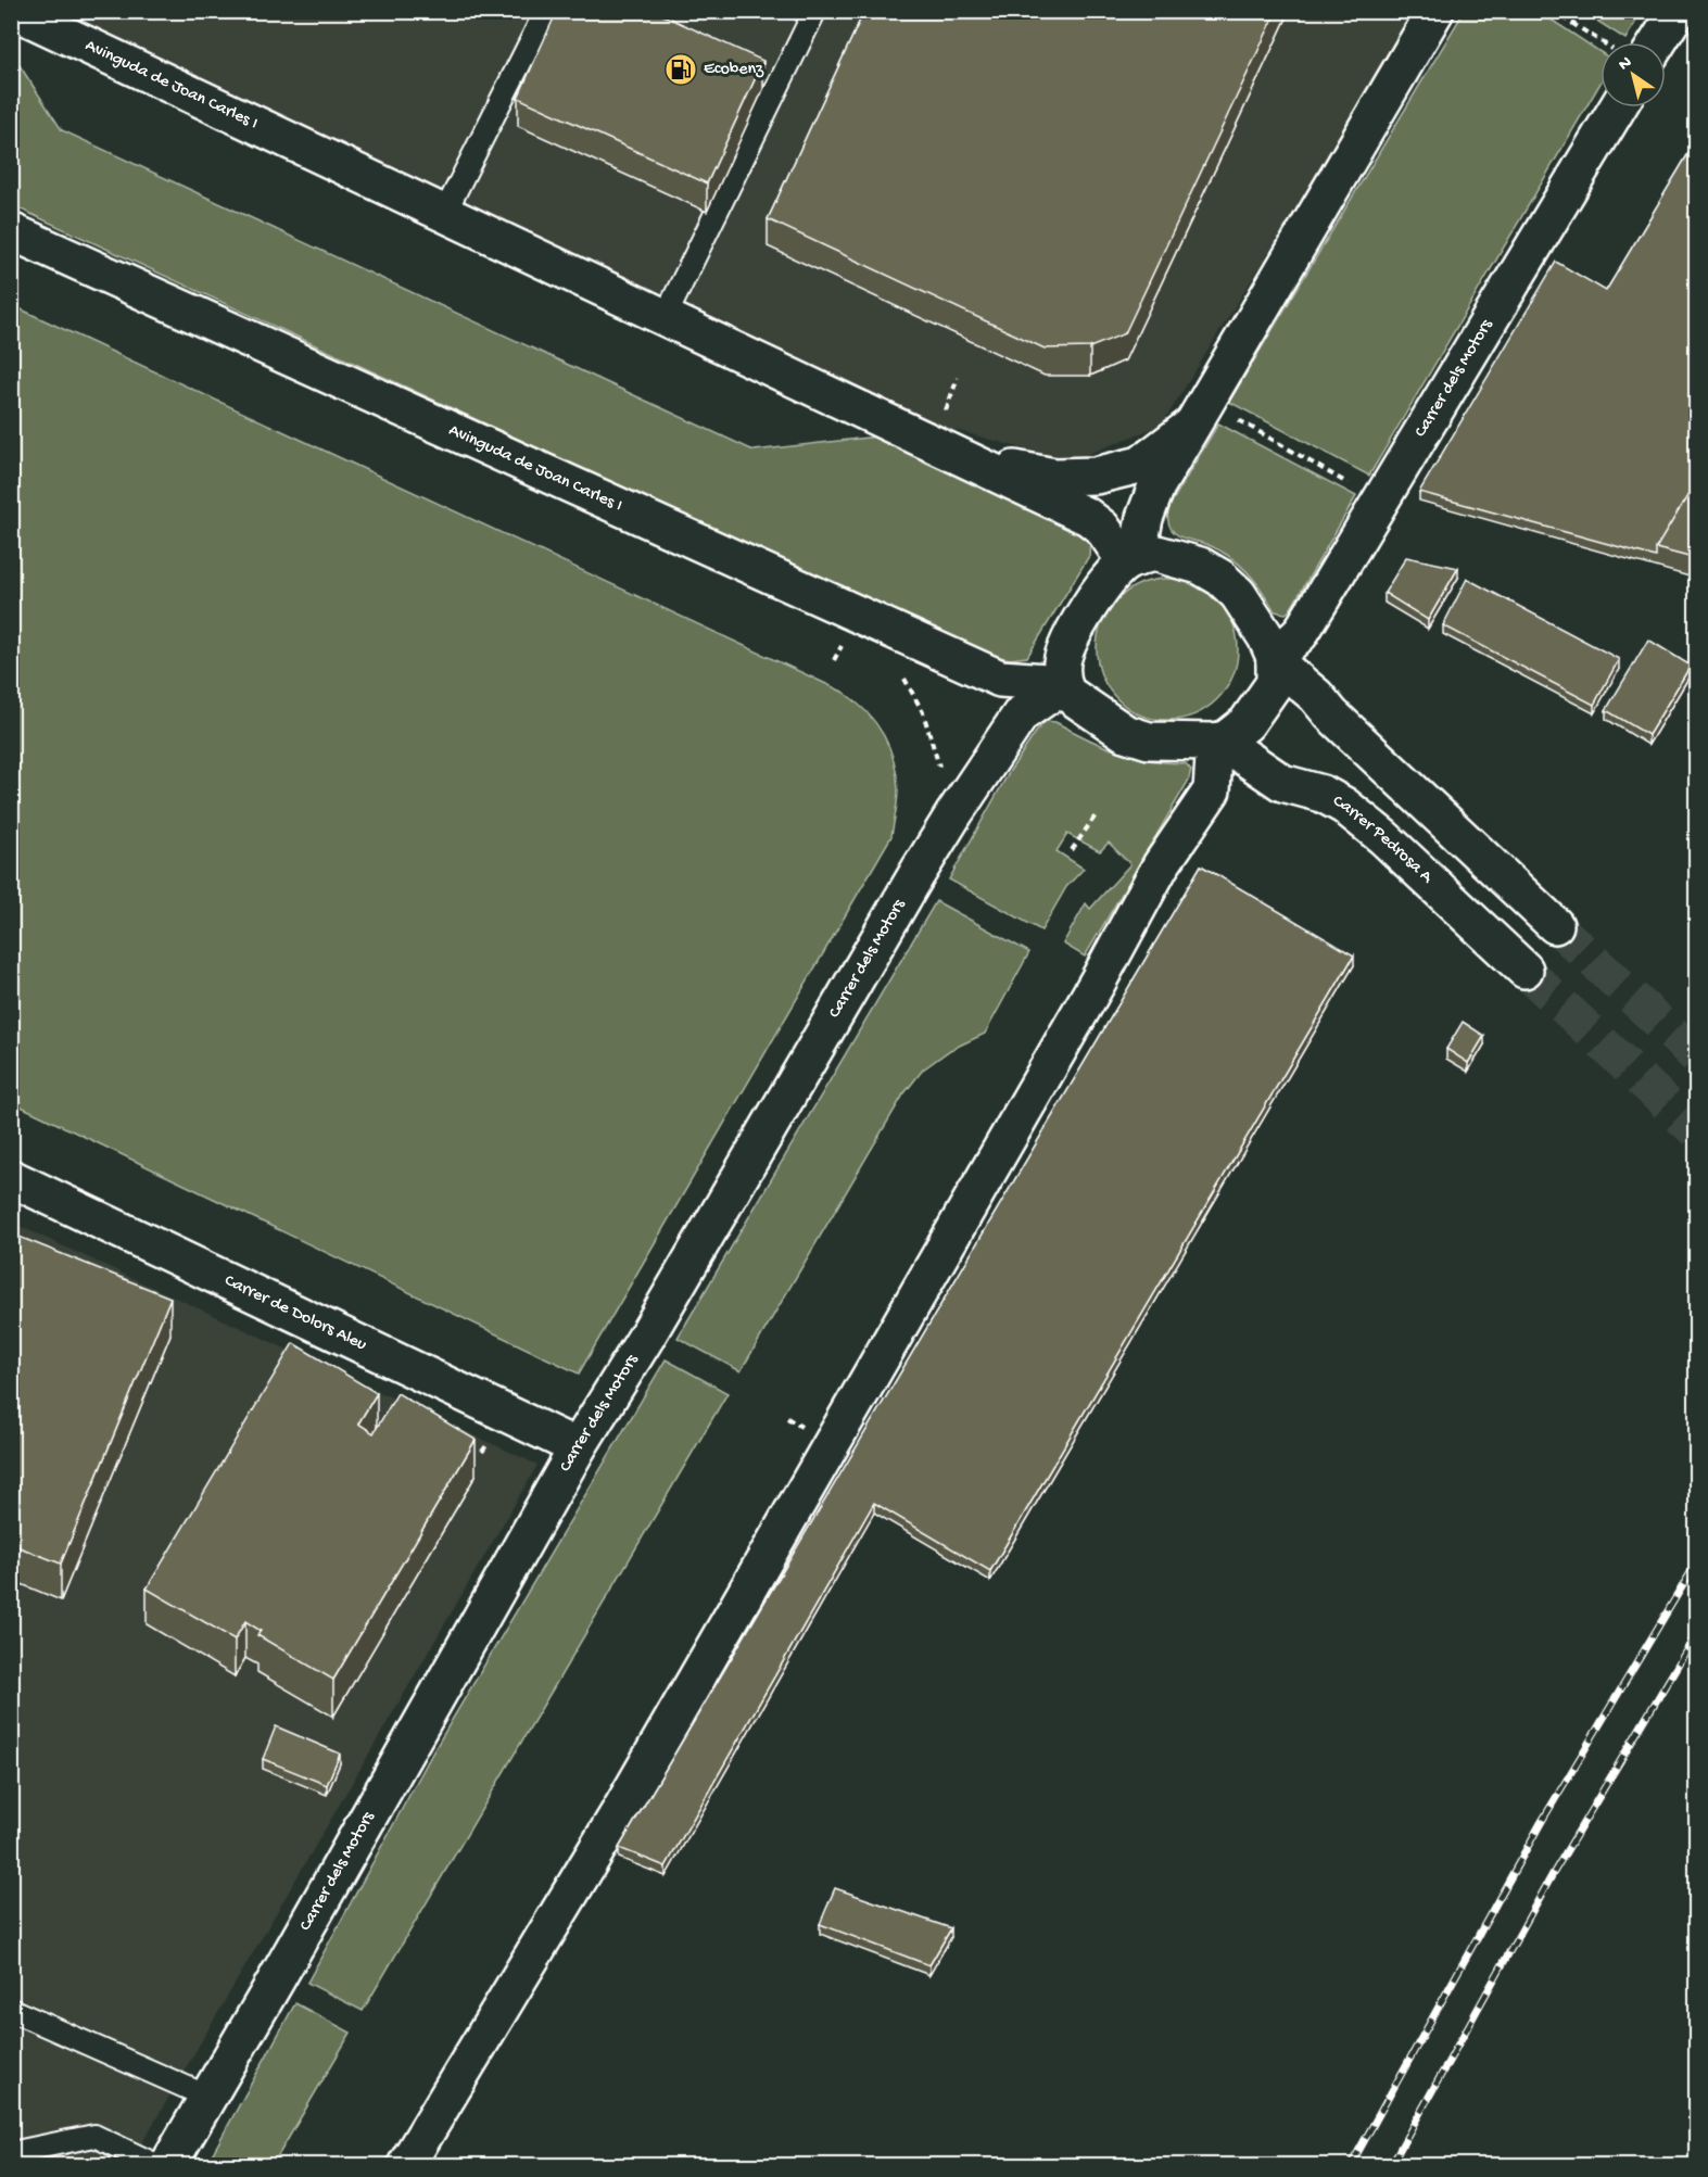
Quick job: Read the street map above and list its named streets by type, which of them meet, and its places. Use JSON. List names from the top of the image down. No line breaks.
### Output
{"streets":{"street":["Avinguda de Joan Carles I","Carrer dels Motors","Carrer Pedrosa A","Carrer de Dolors Aleu"]},"crossings":[["Avinguda de Joan Carles I","Carrer dels Motors"],["Avinguda de Joan Carles I","Carrer Pedrosa A"],["Carrer dels Motors","Carrer Pedrosa A"],["Carrer dels Motors","Carrer de Dolors Aleu"]],"places":{"fuel station":["Ecobenz"]},"north":"top left"}
